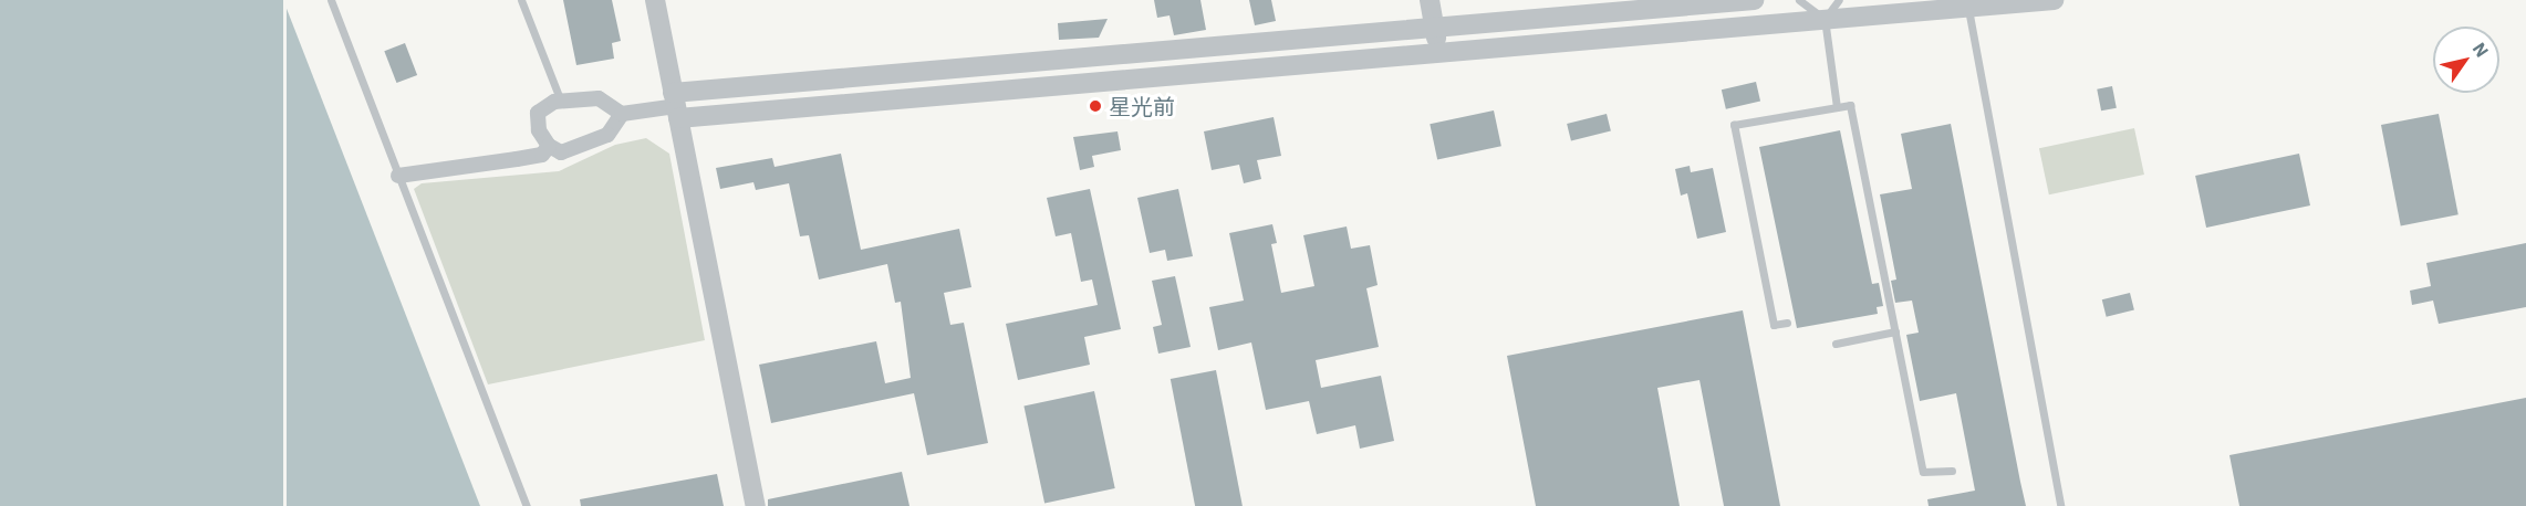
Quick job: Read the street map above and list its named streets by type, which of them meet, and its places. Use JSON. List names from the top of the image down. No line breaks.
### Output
{"places":["星光前"],"north":"top right"}
